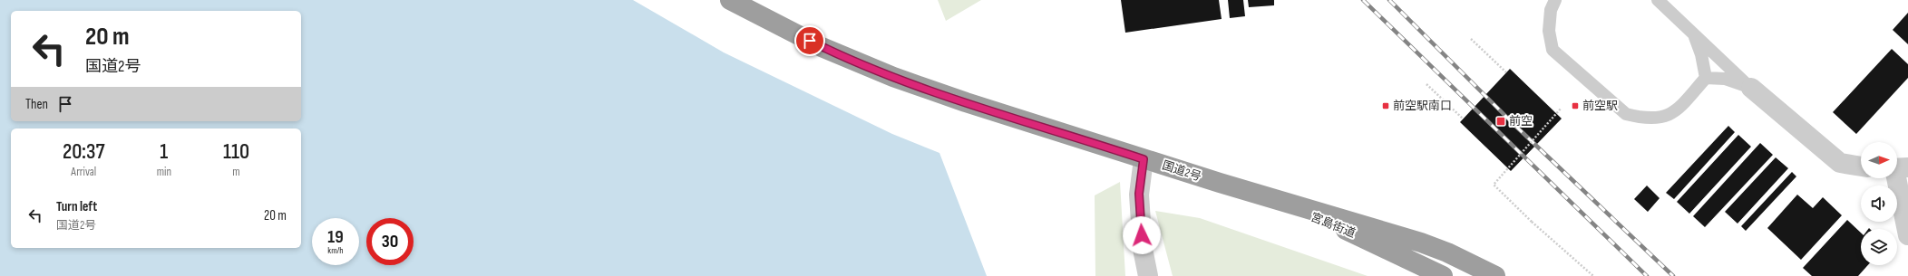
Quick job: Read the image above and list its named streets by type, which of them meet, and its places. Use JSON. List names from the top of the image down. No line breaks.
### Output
{"streets":{"highway":["国道2号","宮島街道"]},"crossings":[["国道2号","宮島街道"]],"places":{"transit":["前空駅南口","前空駅","前空"]},"north":"right","page":{"turn":["20 m","国道2号"],"then":"Then","eta":["20:37","Arrival","1","min","110","m"],"list":[{"name":"Turn left","note":"国道2号","value":"20 m"}],"speed":"19 km/h","limit":"30"}}
